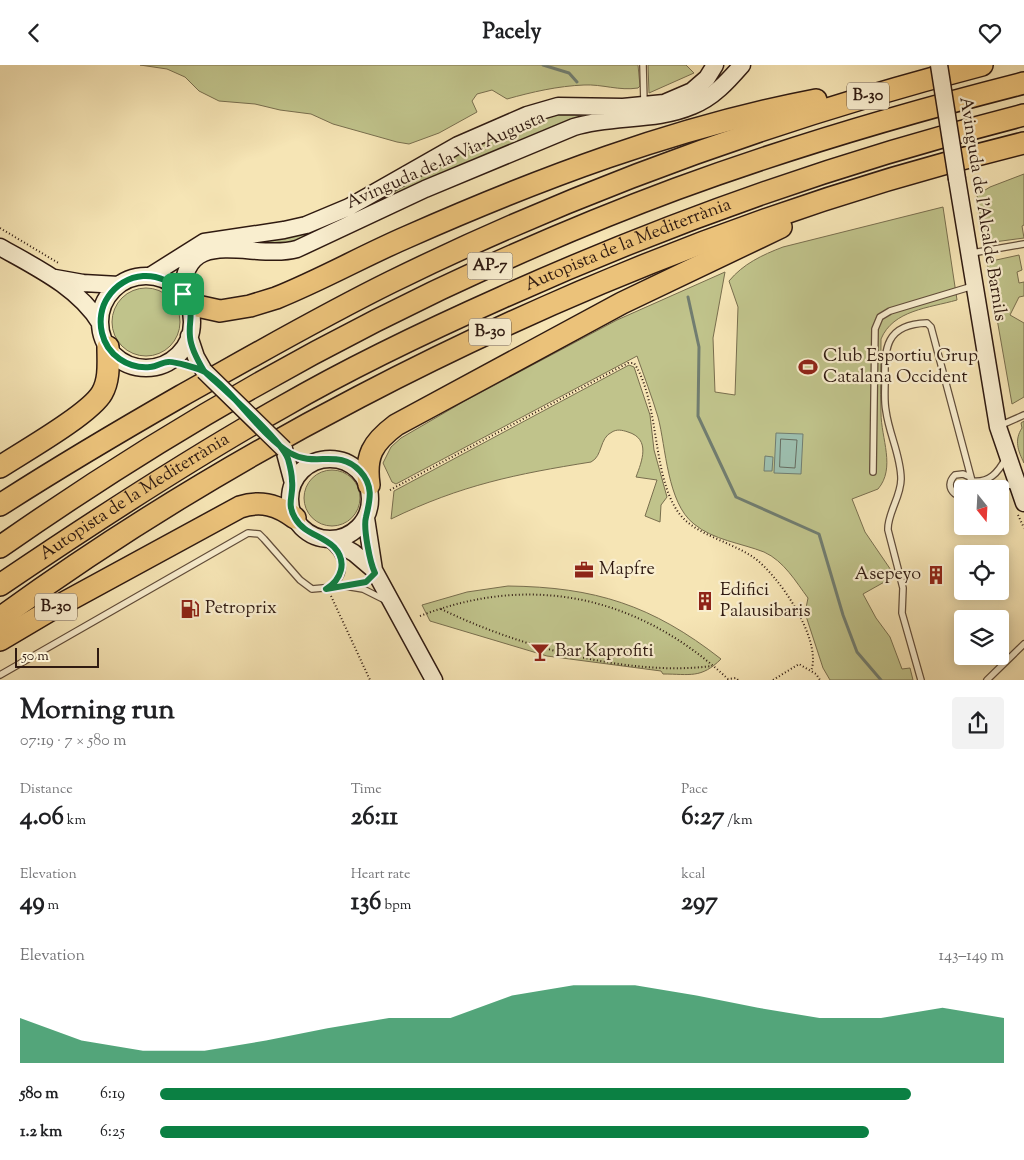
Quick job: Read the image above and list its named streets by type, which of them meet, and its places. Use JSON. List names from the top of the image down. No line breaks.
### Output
{"streets":{"highway":["B-30","Autopista de la Mediterrània","AP-7"],"street":["Avinguda de la Via Augusta","Avinguda de l'Alcalde Barnils"]},"places":{"sports":["Club Esportiu Grup Catalana Occident"],"office":["Mapfre"],"building":["Asepeyo","Edifici Palausibaris"],"fuel station":["Petroprix"],"bar":["Bar Kaprofiti"]},"scale_bar":"50 m","north":"bottom","page":{"header":"Pacely","scale":"50 m","heading":["Morning run","07:19 · 7 × 580 m"],"stats":[["Distance","4.06 km"],["Time","26:11"],["Pace","6:27 /km"],["Elevation","49 m"],["Heart rate","136 bpm"],["kcal","297"]],"chart":["Elevation","143–149 m"],"list":[{"name":"580 m","note":"6:19"},{"name":"1.2 km","note":"6:25"}]}}
